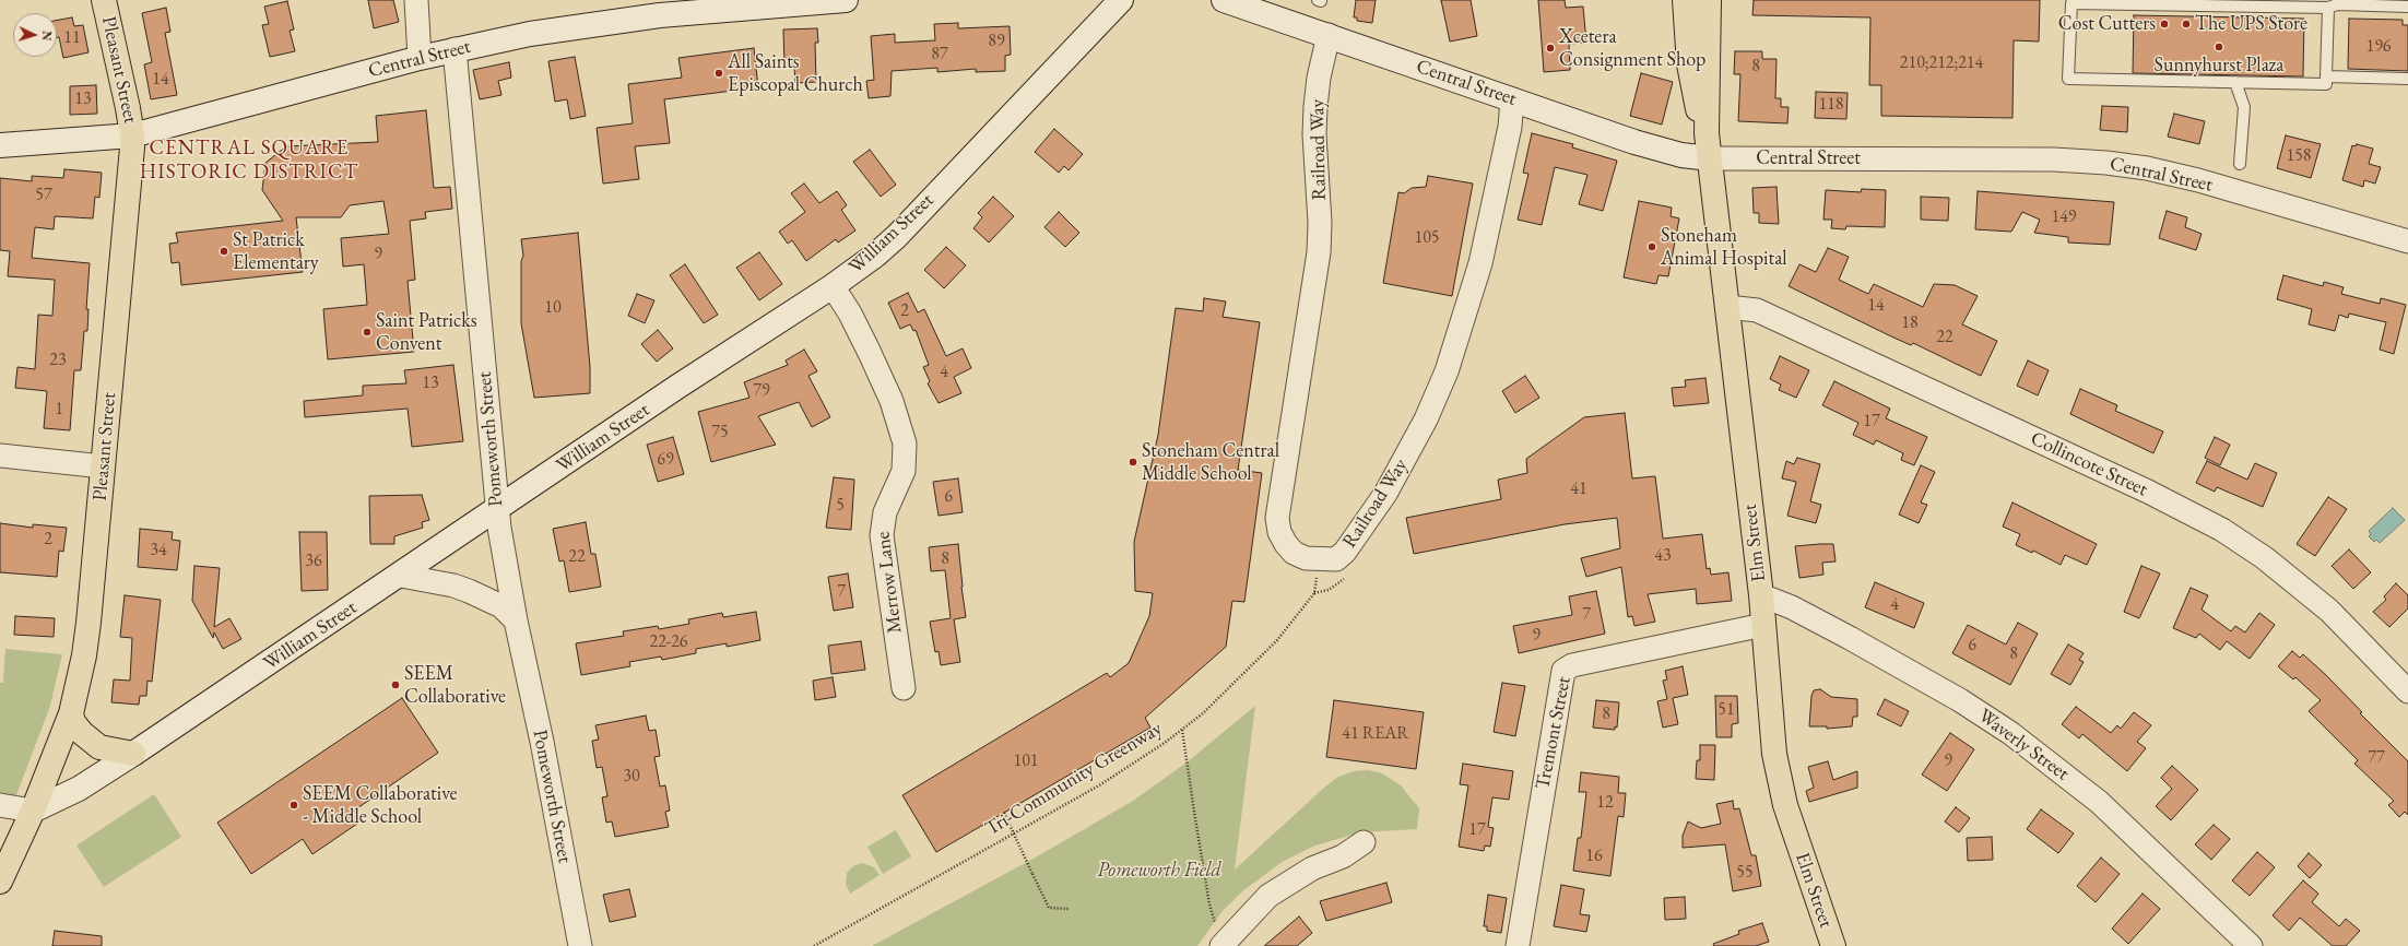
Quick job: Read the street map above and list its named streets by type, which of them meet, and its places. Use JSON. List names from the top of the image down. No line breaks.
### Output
{"streets":{"main road":["Pleasant Street","Elm Street"],"street":["Central Street","Railroad Way","William Street","Pomeworth Street","Collincote Street","Merrow Lane","Tremont Street","Waverly Street"],"path":["Tri-Community Greenway"]},"crossings":[["Central Street","Pleasant Street"],["Central Street","Railroad Way"],["Central Street","Pomeworth Street"],["Central Street","Elm Street"],["Pleasant Street","William Street"],["William Street","Pomeworth Street"],["William Street","Merrow Lane"],["Collincote Street","Elm Street"],["Elm Street","Tremont Street"],["Elm Street","Waverly Street"]],"districts":["CENTRAL SQUARE HISTORIC DISTRICT"],"parks":["Pomeworth Field"],"places":["Cost Cutters","The UPS Store","Sunnyhurst Plaza","Xcetera Consignment Shop","All Saints Episcopal Church","Stoneham Animal Hospital","St Patrick Elementary","Saint Patricks Convent","Stoneham Central Middle School","SEEM Collaborative","SEEM Collaborative - Middle School"],"house_numbers":["11","89","196","87","210;212;214","8","14","13","118","158","57","149","105","9","14","10","2","18","22","23","4","13","79","1","17","75","69","41","6","5","2","34","43","22","8","36","7","4","7","9","22-26","6","8","51","8","41 REAR","77","101","9","30","12","17","16","55"],"north":"right"}
